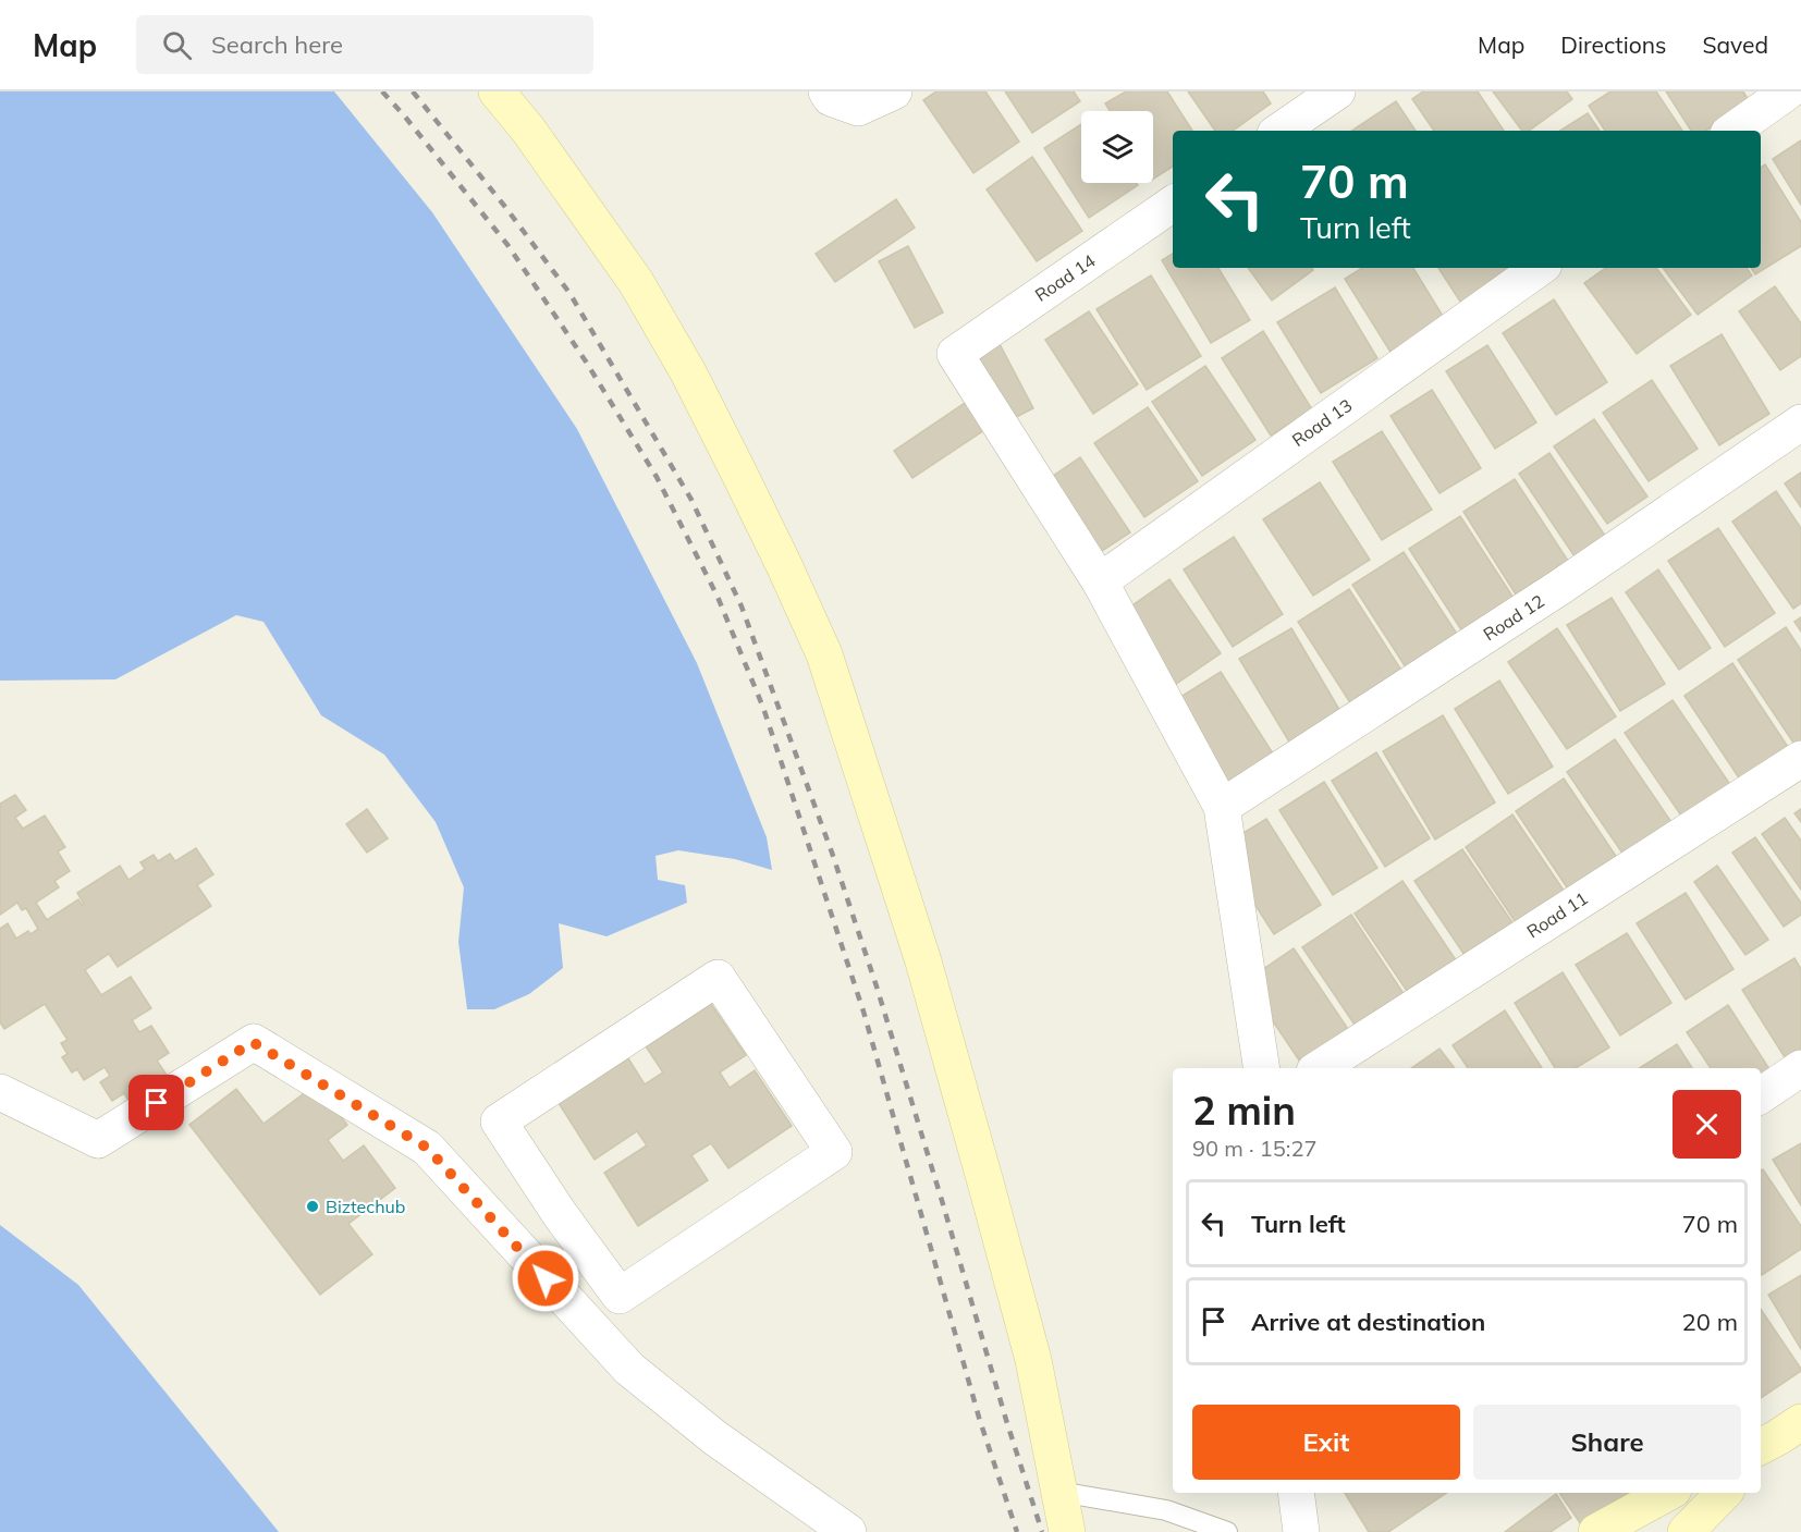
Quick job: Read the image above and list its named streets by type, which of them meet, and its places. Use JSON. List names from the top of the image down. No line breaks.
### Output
{"streets":{"street":["Road 14","Road 13","Road 12","Road 11"]},"crossings":[["Road 14","Road 13"]],"places":["Biztechub"],"page":{"header":"Map","search":"Search here","nav":["Map","Directions","Saved"],"turn":["70 m","Turn left"],"heading":["2 min","90 m · 15:27"],"list":[{"name":"Turn left","value":"70 m"},{"name":"Arrive at destination","value":"20 m"}],"buttons":["Exit","Share"]}}
